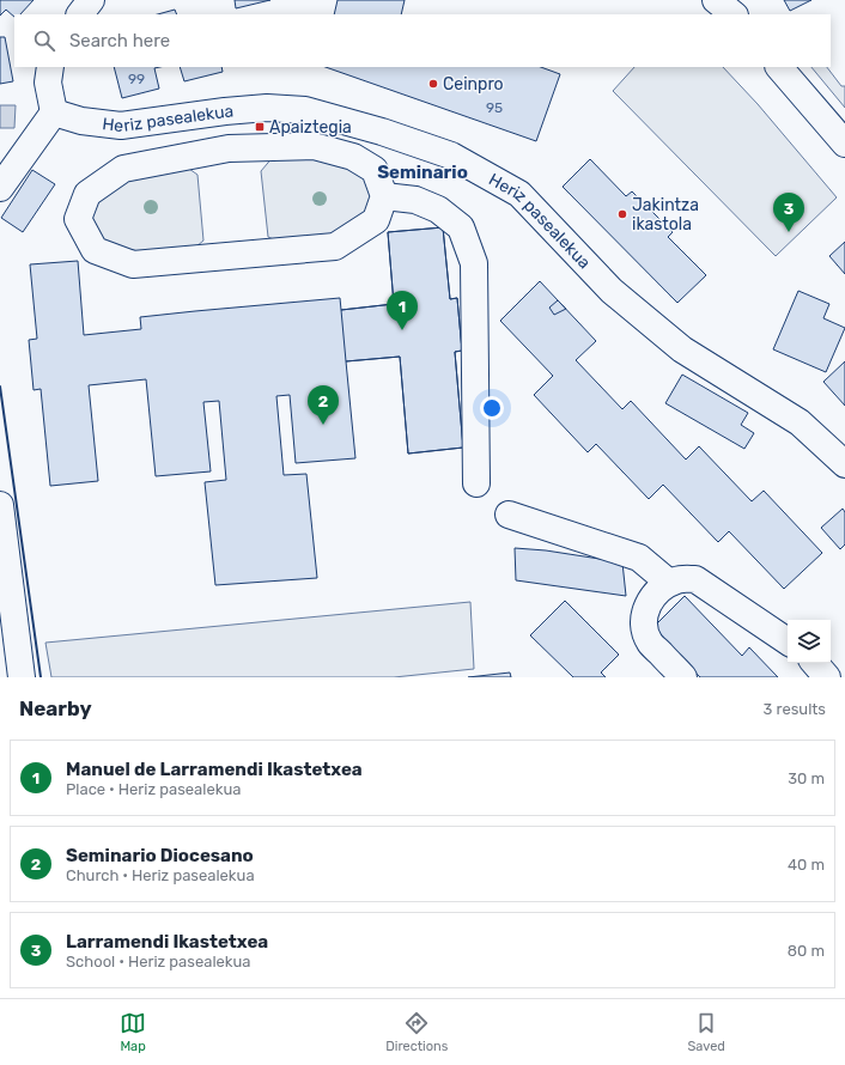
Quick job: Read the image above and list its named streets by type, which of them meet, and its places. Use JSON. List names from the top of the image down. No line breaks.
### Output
{"streets":{"street":["Heriz pasealekua"]},"districts":["Seminario"],"places":{"other":["Ceinpro","Jakintza ikastola"],"transit":["Apaiztegia"]},"house_numbers":["99","95"],"page":{"search":"Search here","pins":["3","1","2"],"heading":["Nearby","3 results"],"list":[{"mark":"1","name":"Manuel de Larramendi Ikastetxea","note":"Place · Heriz pasealekua","value":"30 m"},{"mark":"2","name":"Seminario Diocesano","note":"Church · Heriz pasealekua","value":"40 m"},{"mark":"3","name":"Larramendi Ikastetxea","note":"School · Heriz pasealekua","value":"80 m"}],"nav":["Map","Directions","Saved"]}}
